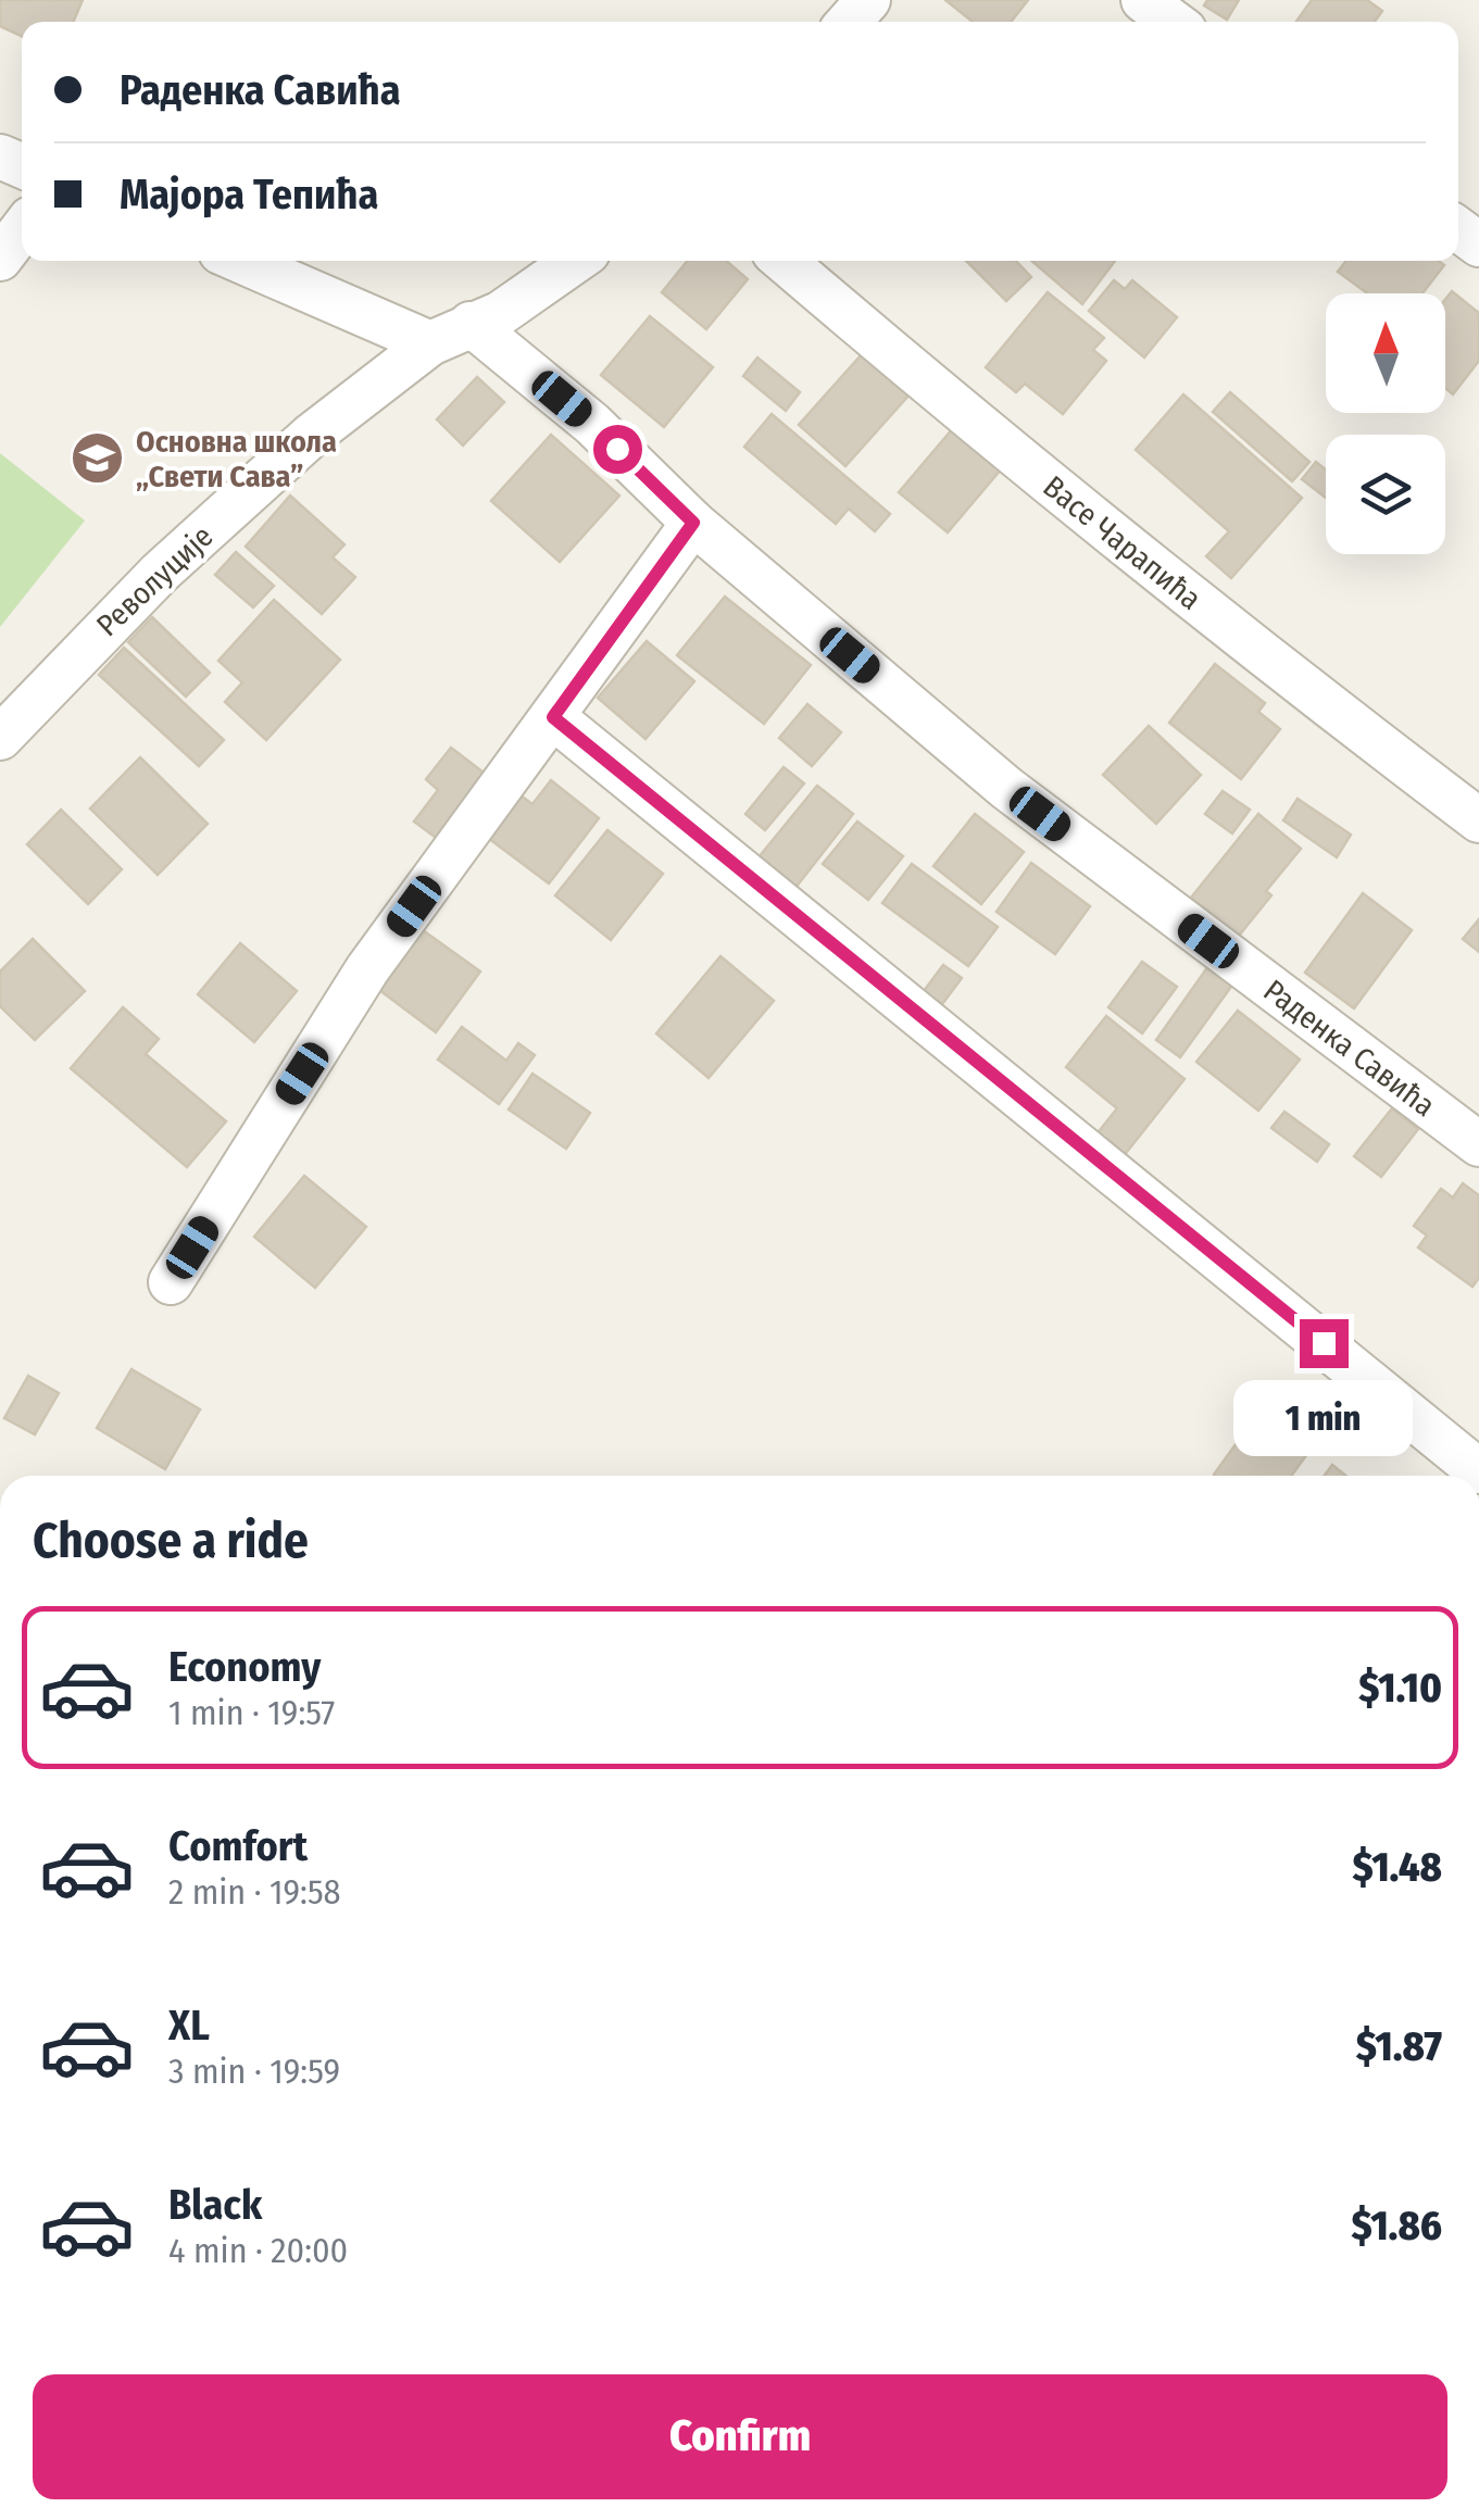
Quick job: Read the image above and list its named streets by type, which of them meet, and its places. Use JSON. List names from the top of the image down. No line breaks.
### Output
{"streets":{"street":["Васе Чарапића","Револуције","Раденка Савића"]},"crossings":[["Револуције","Раденка Савића"]],"places":{"school or university":["Основна школа „Свети Сава”"]},"north":"top","page":{"banner":["Раденка Савића","Мајора Тепића"],"bubble":"1 min","heading":"Choose a ride","list":[{"name":"Economy","note":"1 min · 19:57","value":"$1.10"},{"name":"Comfort","note":"2 min · 19:58","value":"$1.48"},{"name":"XL","note":"3 min · 19:59","value":"$1.87"},{"name":"Black","note":"4 min · 20:00","value":"$1.86"}],"buttons":"Confirm"}}
